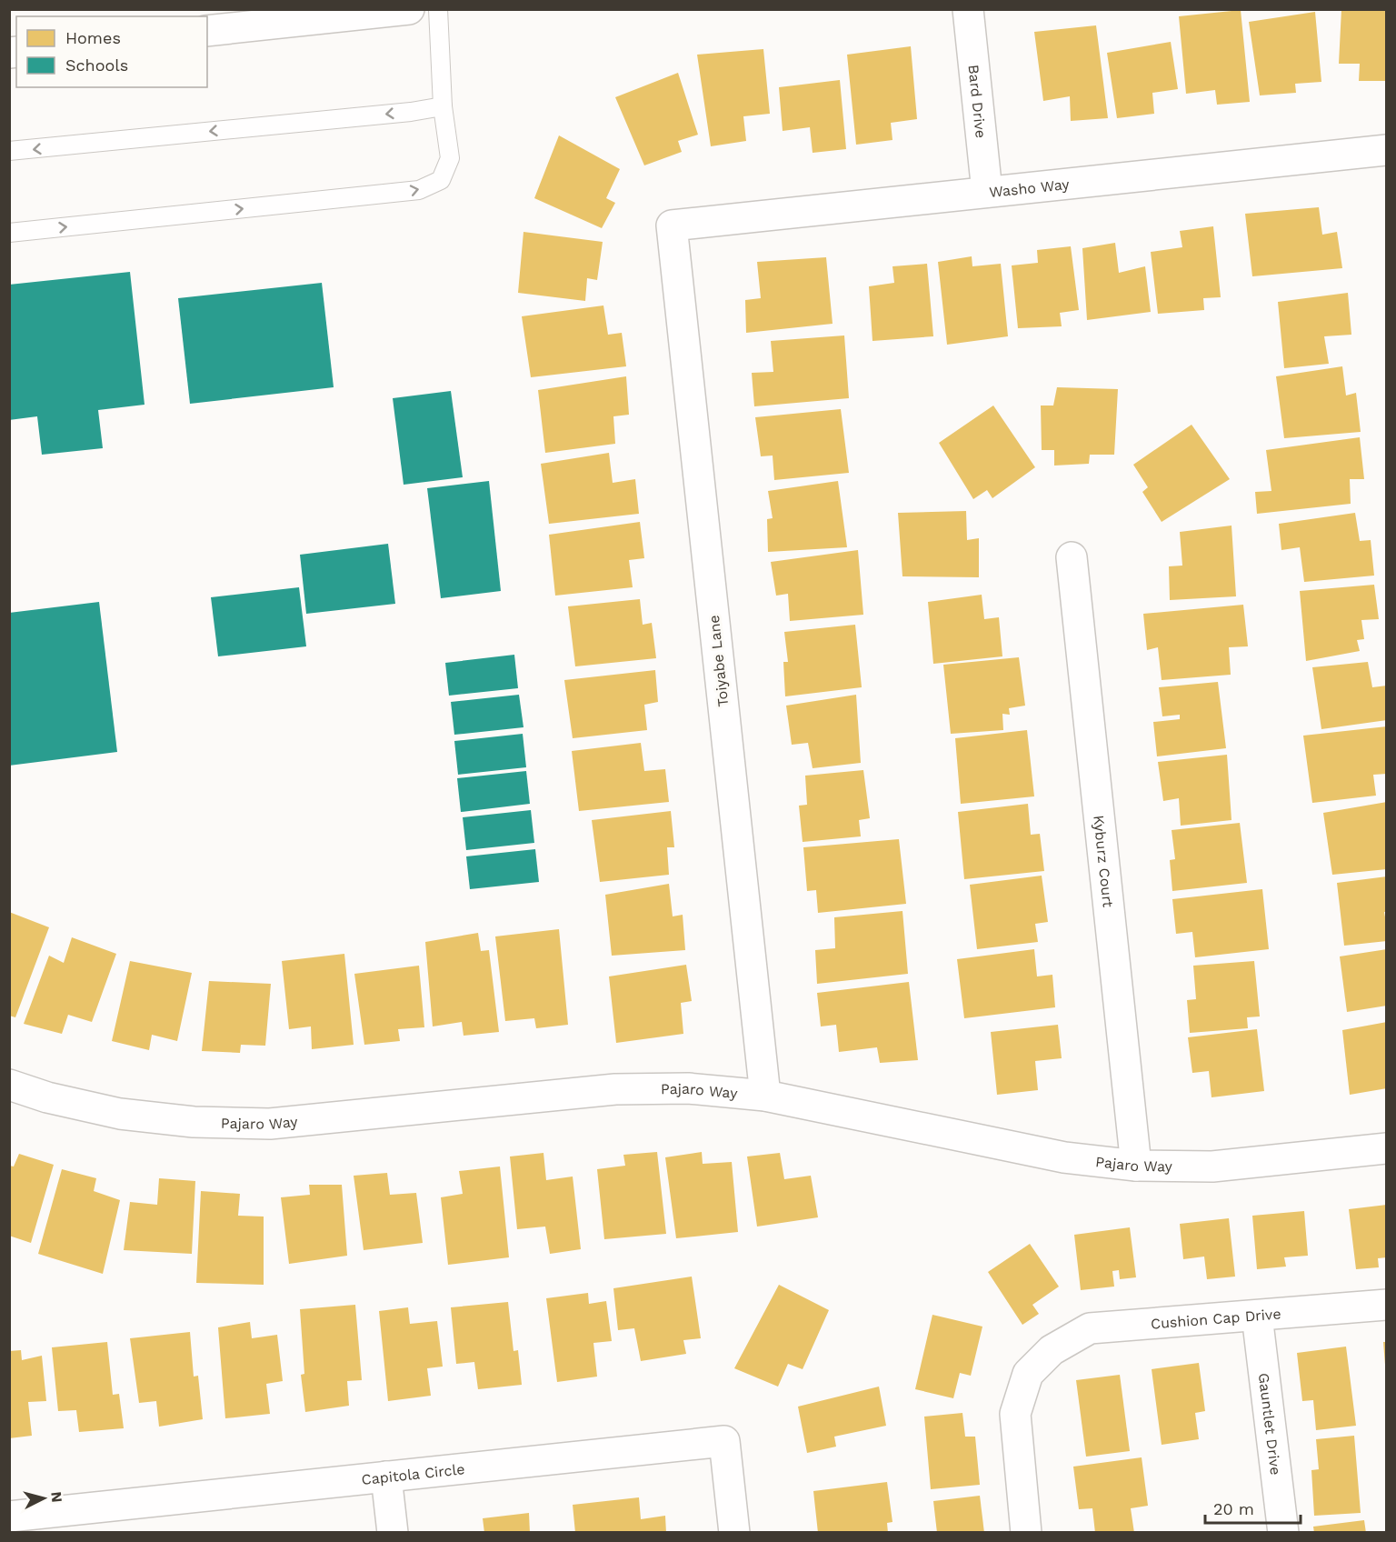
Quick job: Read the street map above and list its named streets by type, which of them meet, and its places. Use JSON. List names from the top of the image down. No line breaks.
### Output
{"streets":{"street":["Bard Drive","Washo Way","Toiyabe Lane","Kyburz Court","Pajaro Way","Cushion Cap Drive","Gauntlet Drive","Capitola Circle"]},"crossings":[["Bard Drive","Washo Way"],["Washo Way","Toiyabe Lane"],["Toiyabe Lane","Pajaro Way"],["Kyburz Court","Pajaro Way"],["Cushion Cap Drive","Gauntlet Drive"]],"legend":["Homes","Schools"],"scale_bar":"20 m","north":"right"}
